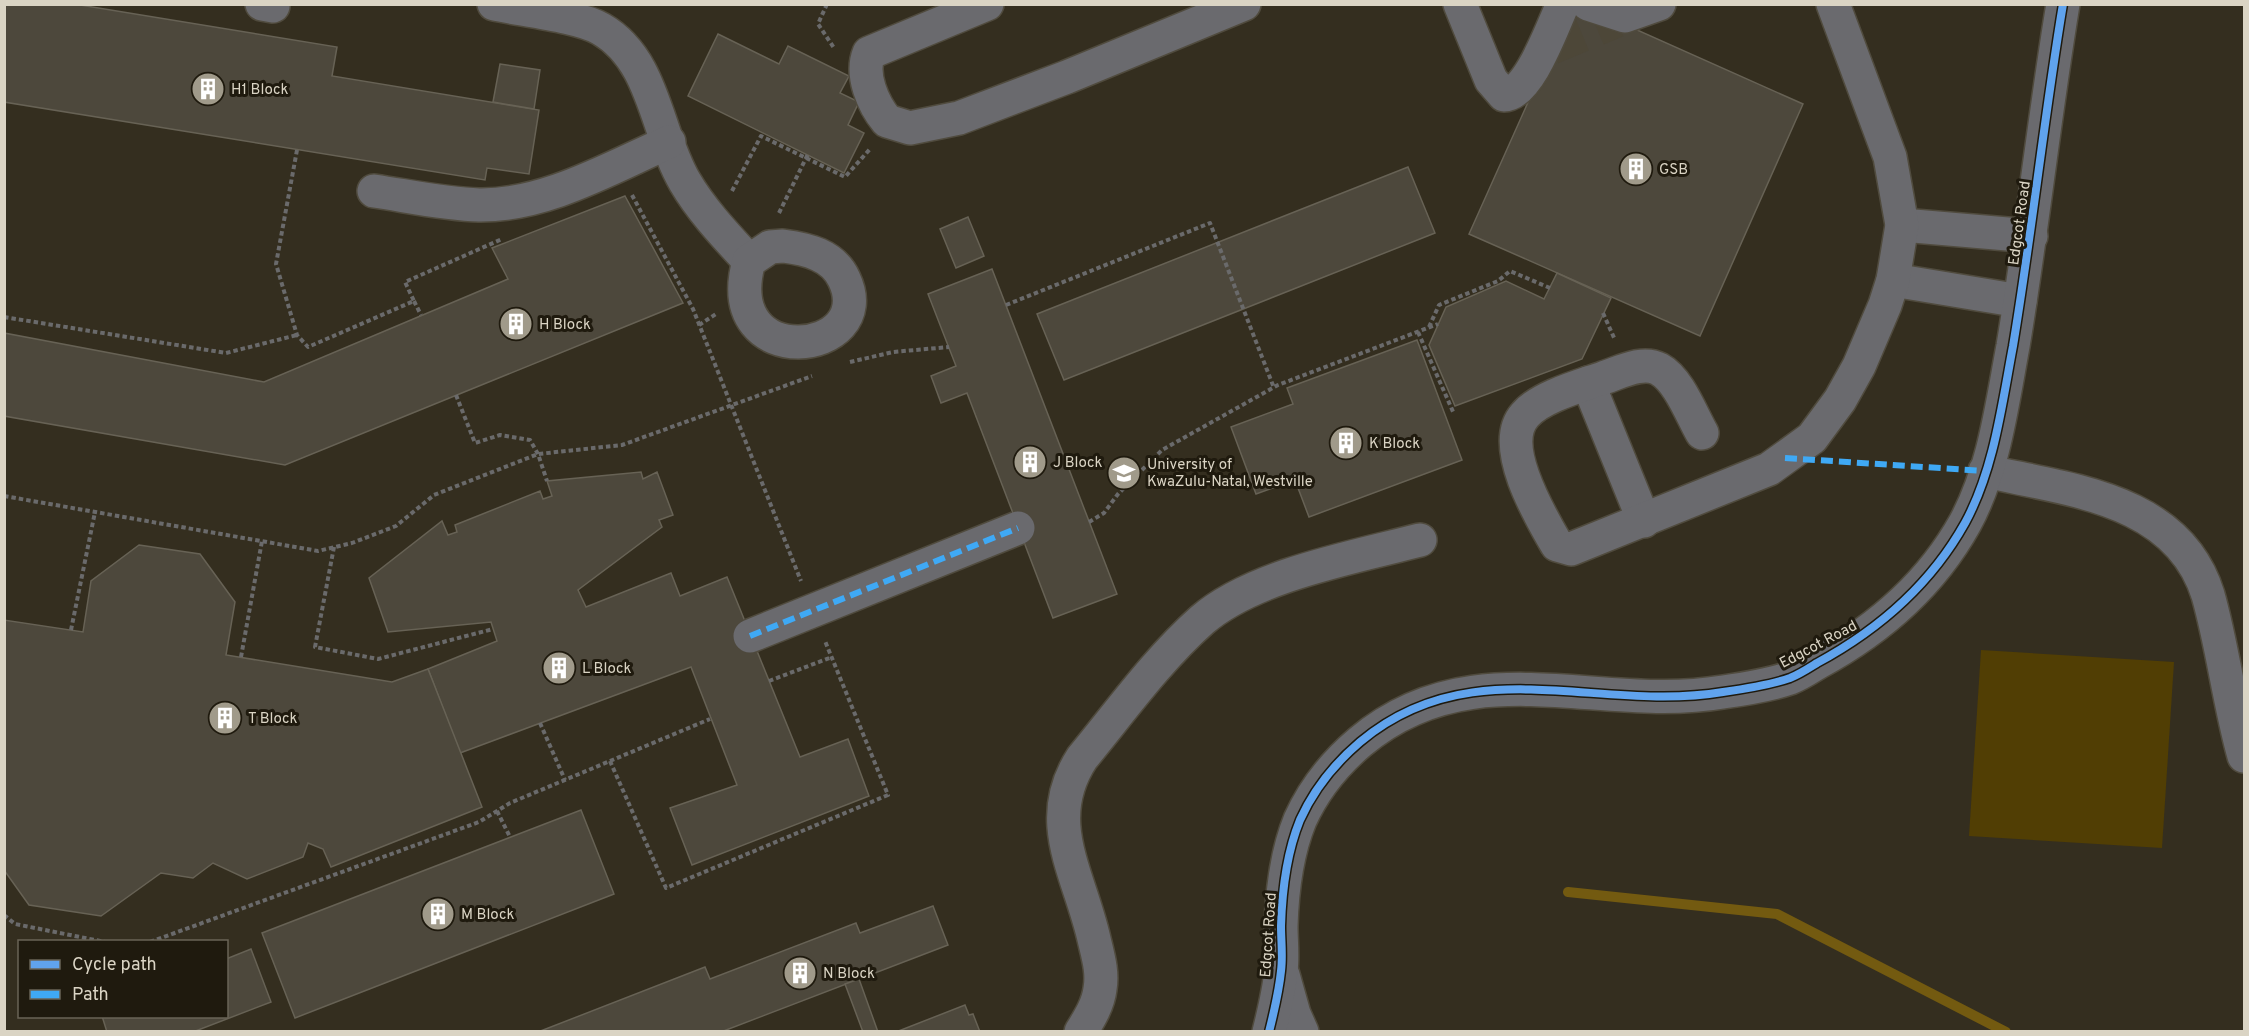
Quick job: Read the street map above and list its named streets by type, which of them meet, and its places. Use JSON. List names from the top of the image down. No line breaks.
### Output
{"streets":{"street":["Edgcot Road"]},"places":{"building":["H1 Block","GSB","H Block","K Block","J Block","L Block","T Block","M Block","N Block"],"school or university":["University of KwaZulu-Natal, Westville"]},"legend":["Cycle path","Path"]}
